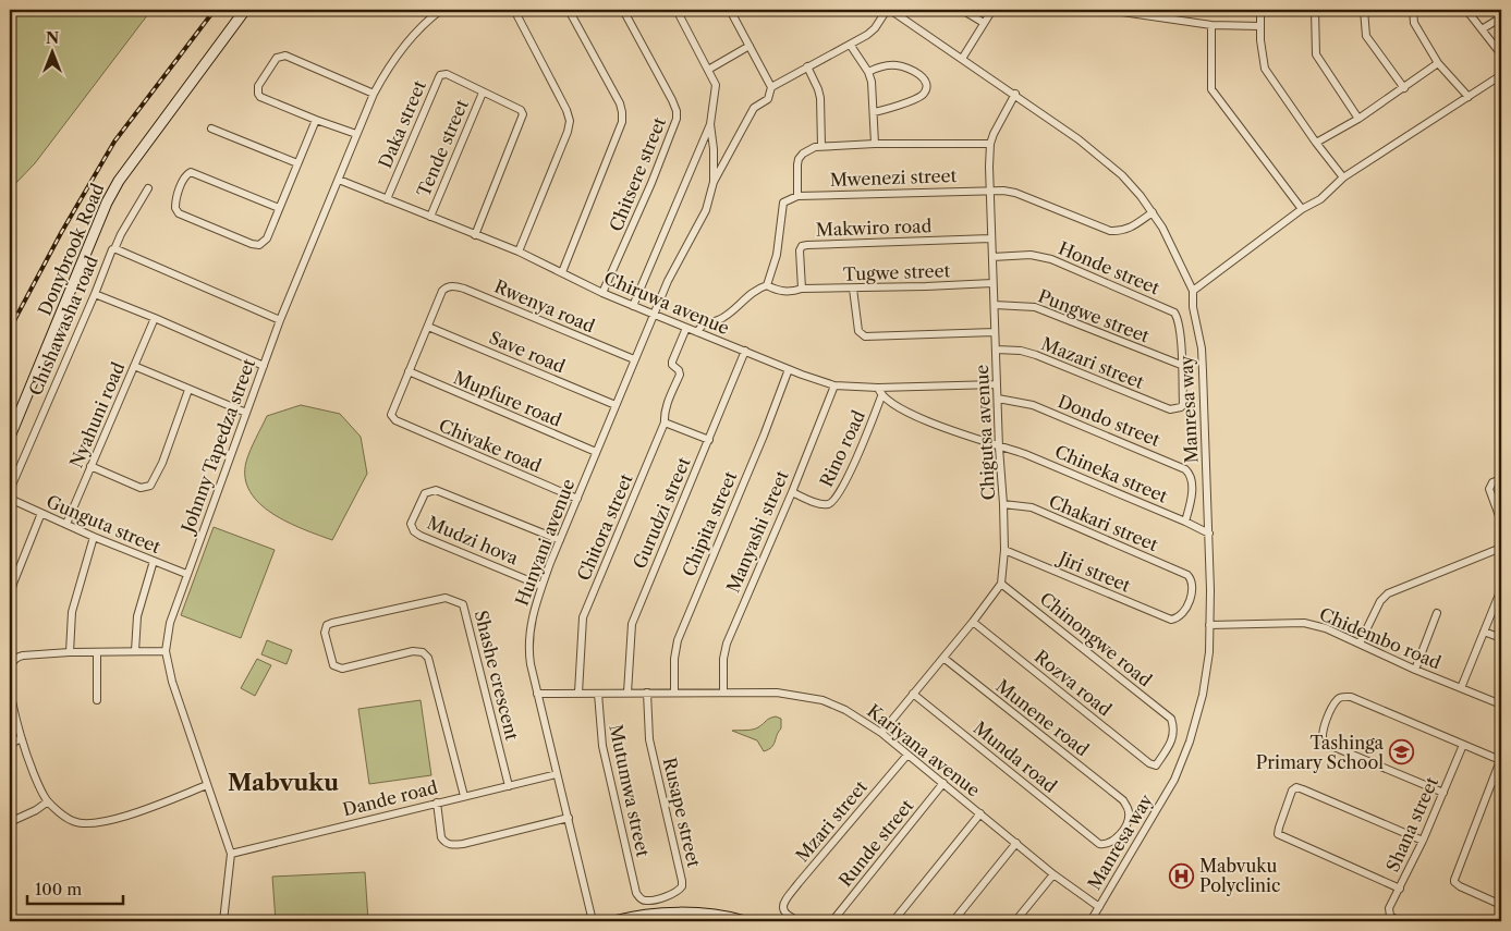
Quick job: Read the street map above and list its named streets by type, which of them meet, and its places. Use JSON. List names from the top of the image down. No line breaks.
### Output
{"streets":{"street":["Daka street","Tende street","Chitsere street","Mwenezi street","Makwiro road","Donybrook Road","Honde street","Tugwe street","Chiruwa avenue","Rwenya road","Pungwe street","Chishawasha road","Save road","Mazari street","Mupfure road","Manresa way","Nyahuni road","Dondo street","Chigutsa avenue","Johnny Tapedza street","Chivake road","Rino road","Chineka street","Gurudzi street","Chakari street","Gunguta street","Chipita street","Chitora street","Manyashi street","Mudzi hova","Hunyani avenue","Jiri street","Chidembo road","Chinongwe road","Shashe crescent","Rozva road","Munene road","Kariyana avenue","Munda road","Mutumwa street","Dande road","Rusape street","Mzari street","Shana street","Runde street"]},"crossings":[["Daka street","Tende street"],["Daka street","Chiruwa avenue"],["Tende street","Chiruwa avenue"],["Chitsere street","Chiruwa avenue"],["Mwenezi street","Manresa way"],["Mwenezi street","Chigutsa avenue"],["Makwiro road","Tugwe street"],["Makwiro road","Chigutsa avenue"],["Honde street","Pungwe street"],["Honde street","Mazari street"],["Honde street","Chigutsa avenue"],["Tugwe street","Chigutsa avenue"],["Chiruwa avenue","Chigutsa avenue"],["Chiruwa avenue","Johnny Tapedza street"],["Chiruwa avenue","Gurudzi street"],["Chiruwa avenue","Chipita street"],["Chiruwa avenue","Chitora street"],["Chiruwa avenue","Manyashi street"],["Chiruwa avenue","Hunyani avenue"],["Rwenya road","Save road"],["Rwenya road","Hunyani avenue"],["Pungwe street","Mazari street"],["Pungwe street","Chigutsa avenue"],["Chishawasha road","Johnny Tapedza street"],["Save road","Hunyani avenue"],["Mazari street","Chigutsa avenue"],["Mupfure road","Chivake road"],["Mupfure road","Hunyani avenue"],["Manresa way","Chigutsa avenue"],["Manresa way","Chineka street"],["Manresa way","Chidembo road"],["Manresa way","Kariyana avenue"],["Nyahuni road","Gunguta street"],["Dondo street","Chigutsa avenue"],["Dondo street","Chineka street"],["Chigutsa avenue","Chineka street"],["Chigutsa avenue","Chakari street"],["Chigutsa avenue","Jiri street"],["Chigutsa avenue","Chinongwe road"],["Johnny Tapedza street","Gunguta street"],["Johnny Tapedza street","Dande road"],["Chivake road","Hunyani avenue"],["Rino road","Chineka street"],["Rino road","Manyashi street"],["Gurudzi street","Kariyana avenue"],["Chakari street","Jiri street"],["Chipita street","Kariyana avenue"],["Chitora street","Kariyana avenue"],["Manyashi street","Kariyana avenue"],["Mudzi hova","Hunyani avenue"],["Hunyani avenue","Kariyana avenue"],["Hunyani avenue","Dande road"],["Chinongwe road","Rozva road"],["Shashe crescent","Dande road"],["Munene road","Munda road"],["Kariyana avenue","Mutumwa street"],["Kariyana avenue","Rusape street"],["Kariyana avenue","Mzari street"],["Kariyana avenue","Runde street"],["Mutumwa street","Rusape street"]],"districts":["Mabvuku"],"places":{"school or university":["Tashinga Primary School"],"hospital":["Mabvuku Polyclinic"]},"scale_bar":"100 m","north":"top"}
